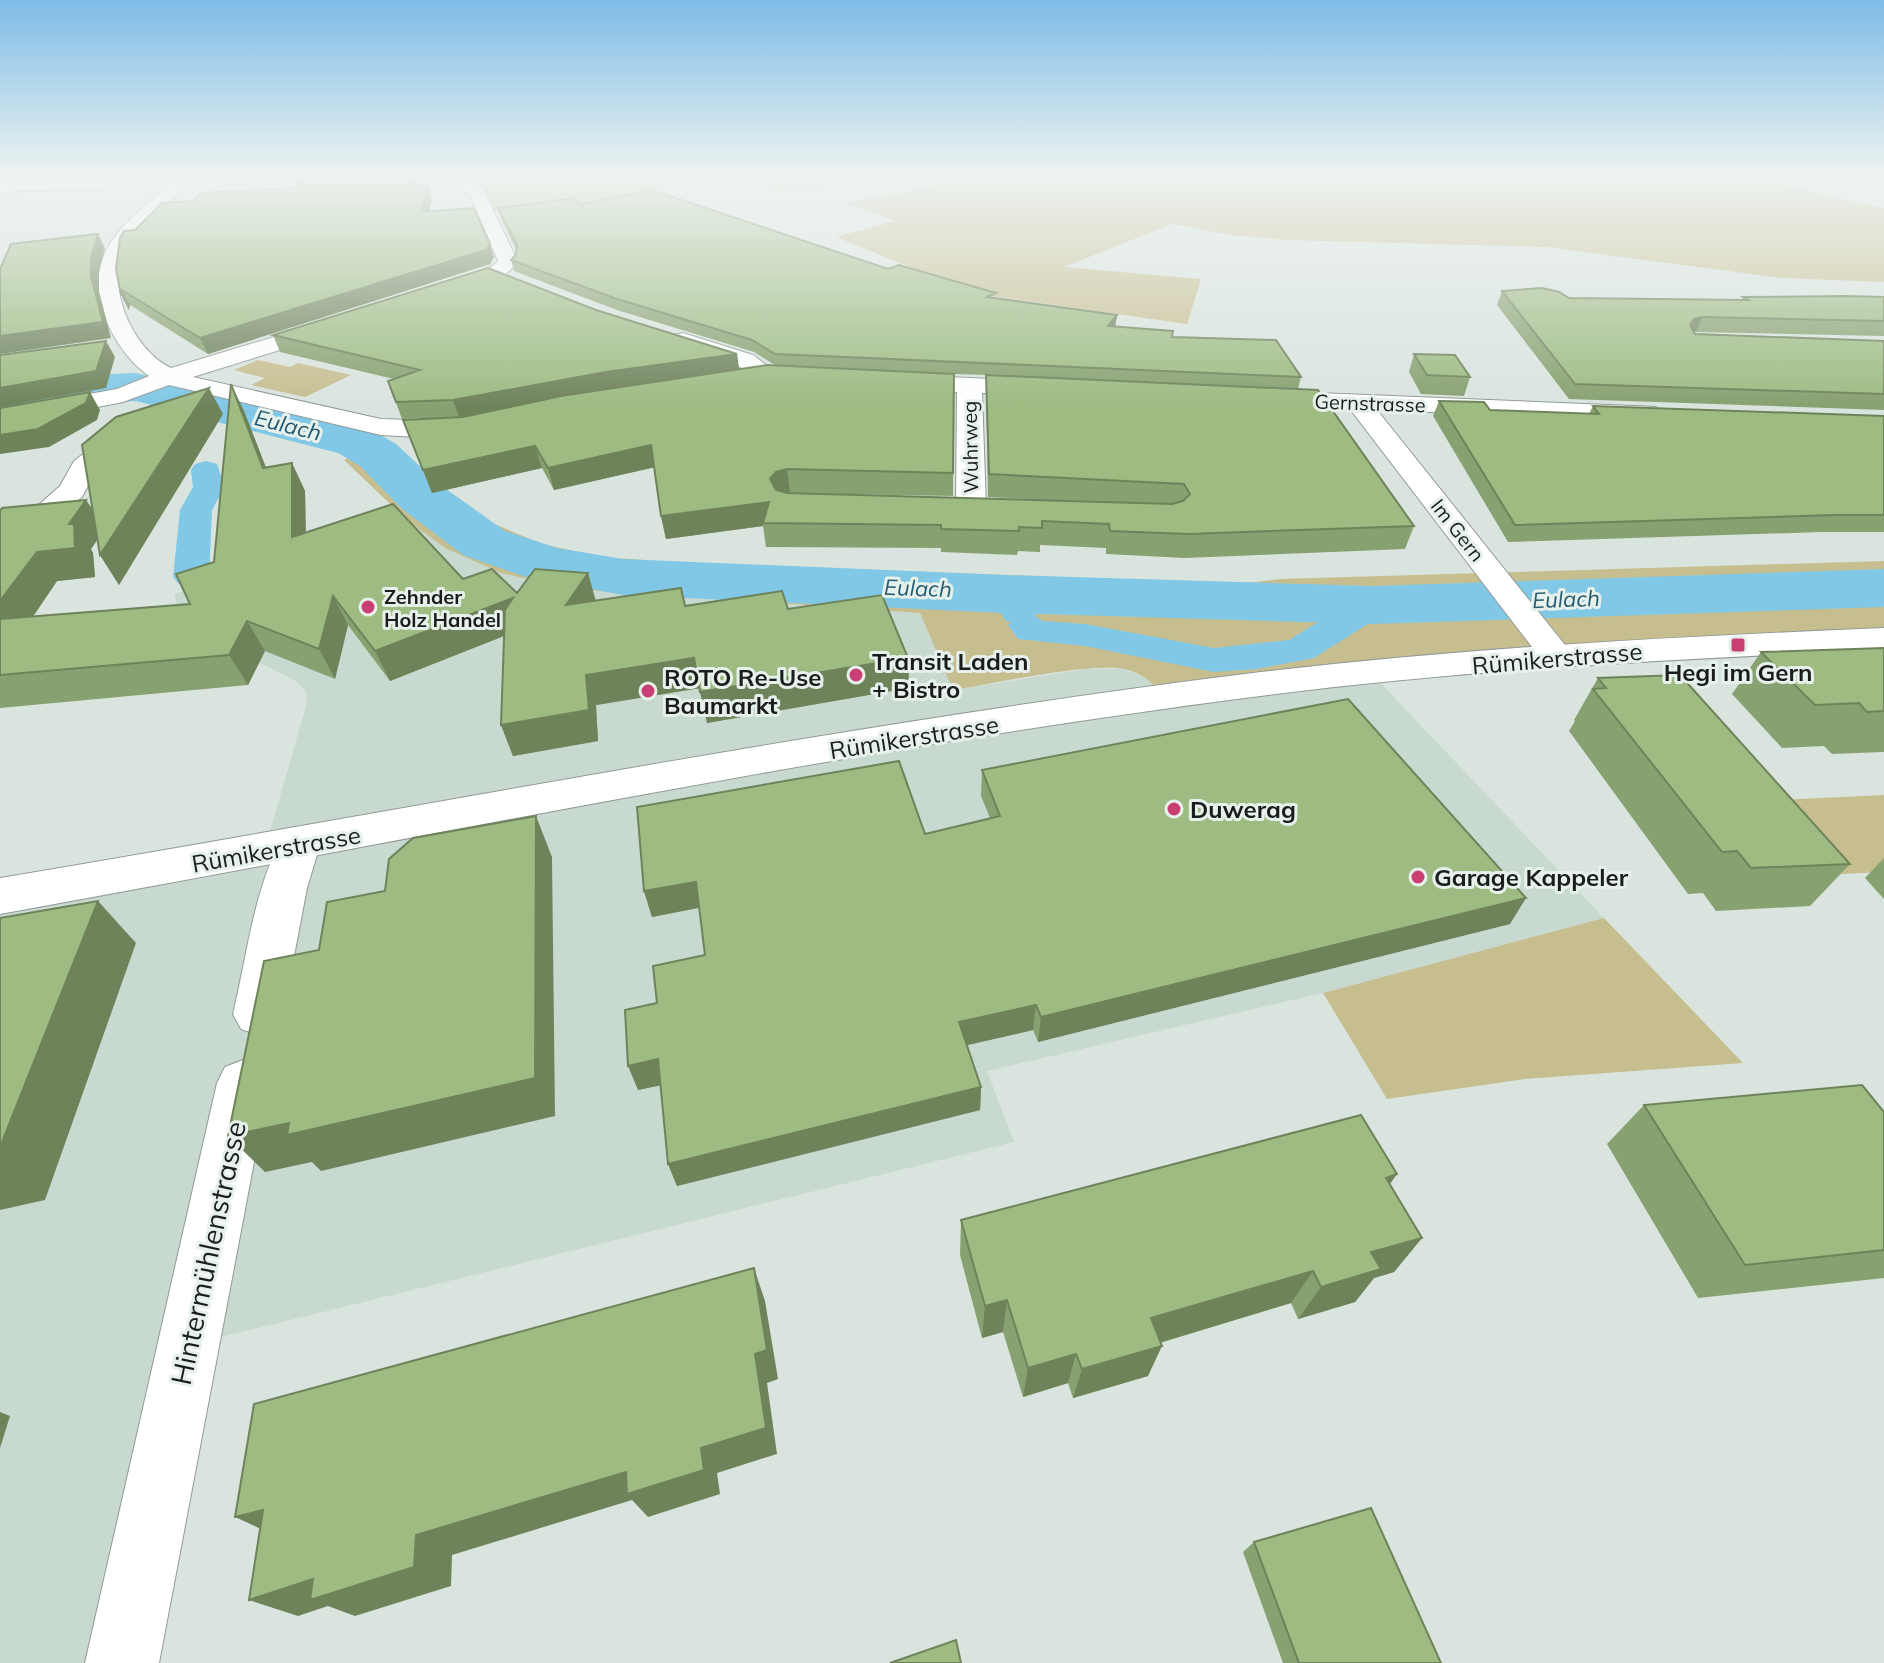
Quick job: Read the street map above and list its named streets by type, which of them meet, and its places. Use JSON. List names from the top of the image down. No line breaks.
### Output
{"streets":{"main road":["Rümikerstrasse"],"street":["Gernstrasse","Wuhrweg","Im Gern","Hintermühlenstrasse"]},"crossings":[["Gernstrasse","Im Gern"],["Im Gern","Rümikerstrasse"],["Rümikerstrasse","Hintermühlenstrasse"]],"water":["Eulach"],"places":{"other":["Zehnder Holz Handel","Transit Laden + Bistro","ROTO Re-Use Baumarkt","Duwerag","Garage Kappeler"],"transit":["Hegi im Gern"]}}
